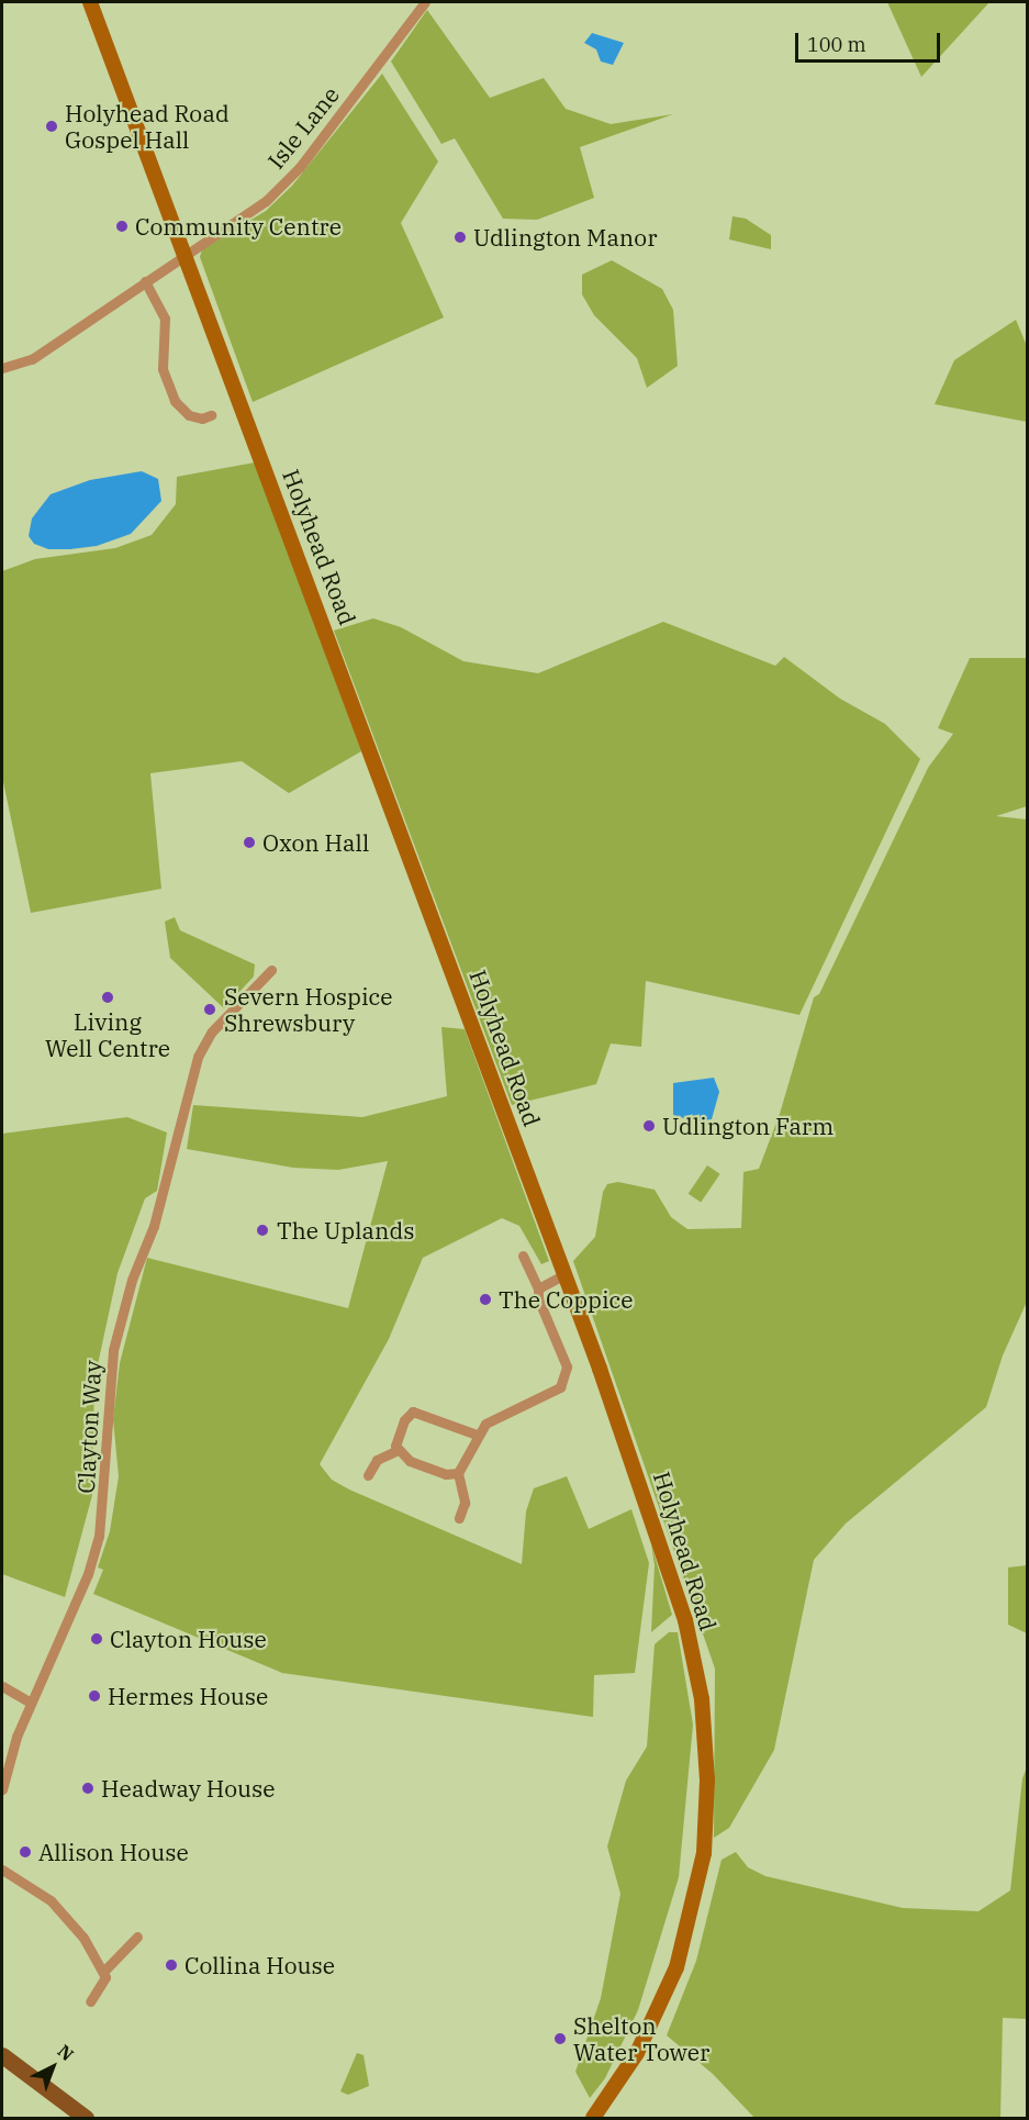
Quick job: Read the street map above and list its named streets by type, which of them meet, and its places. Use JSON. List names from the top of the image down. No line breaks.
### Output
{"streets":{"main road":["Holyhead Road"],"street":["Isle Lane","Clayton Way"]},"crossings":[["Isle Lane","Holyhead Road"]],"places":["Holyhead Road Gospel Hall","Community Centre","Udlington Manor","Oxon Hall","Living Well Centre","Severn Hospice Shrewsbury","Udlington Farm","The Uplands","The Coppice","Clayton House","Hermes House","Headway House","Allison House","Collina House","Shelton Water Tower"],"scale_bar":"100 m","north":"top right"}
